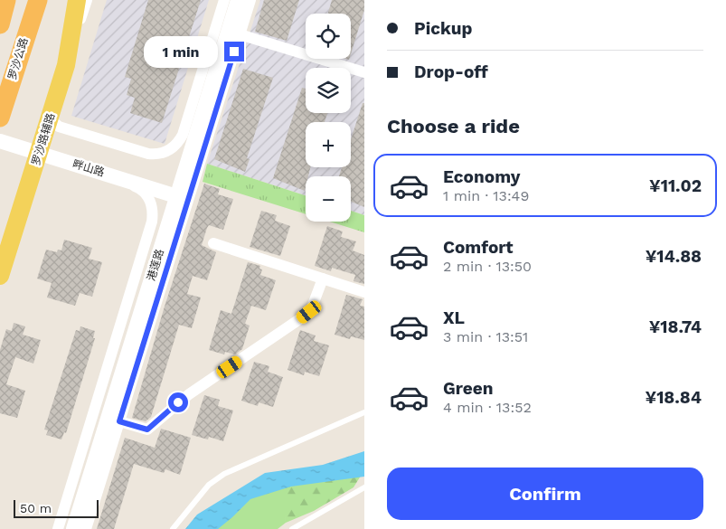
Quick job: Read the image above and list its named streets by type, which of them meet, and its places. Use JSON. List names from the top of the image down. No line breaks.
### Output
{"streets":{"highway":["罗沙公路"],"main road":["罗沙路辅路"],"street":["畔山路","港莲路"]},"crossings":[["畔山路","港莲路"]],"scale_bar":"50 m","page":{"banner":["Pickup","Drop-off"],"map_buttons":["+","−"],"bubble":"1 min","heading":"Choose a ride","list":[{"name":"Economy","note":"1 min · 13:49","value":"¥11.02"},{"name":"Comfort","note":"2 min · 13:50","value":"¥14.88"},{"name":"XL","note":"3 min · 13:51","value":"¥18.74"},{"name":"Green","note":"4 min · 13:52","value":"¥18.84"}],"buttons":"Confirm","scale":"50 m"}}
